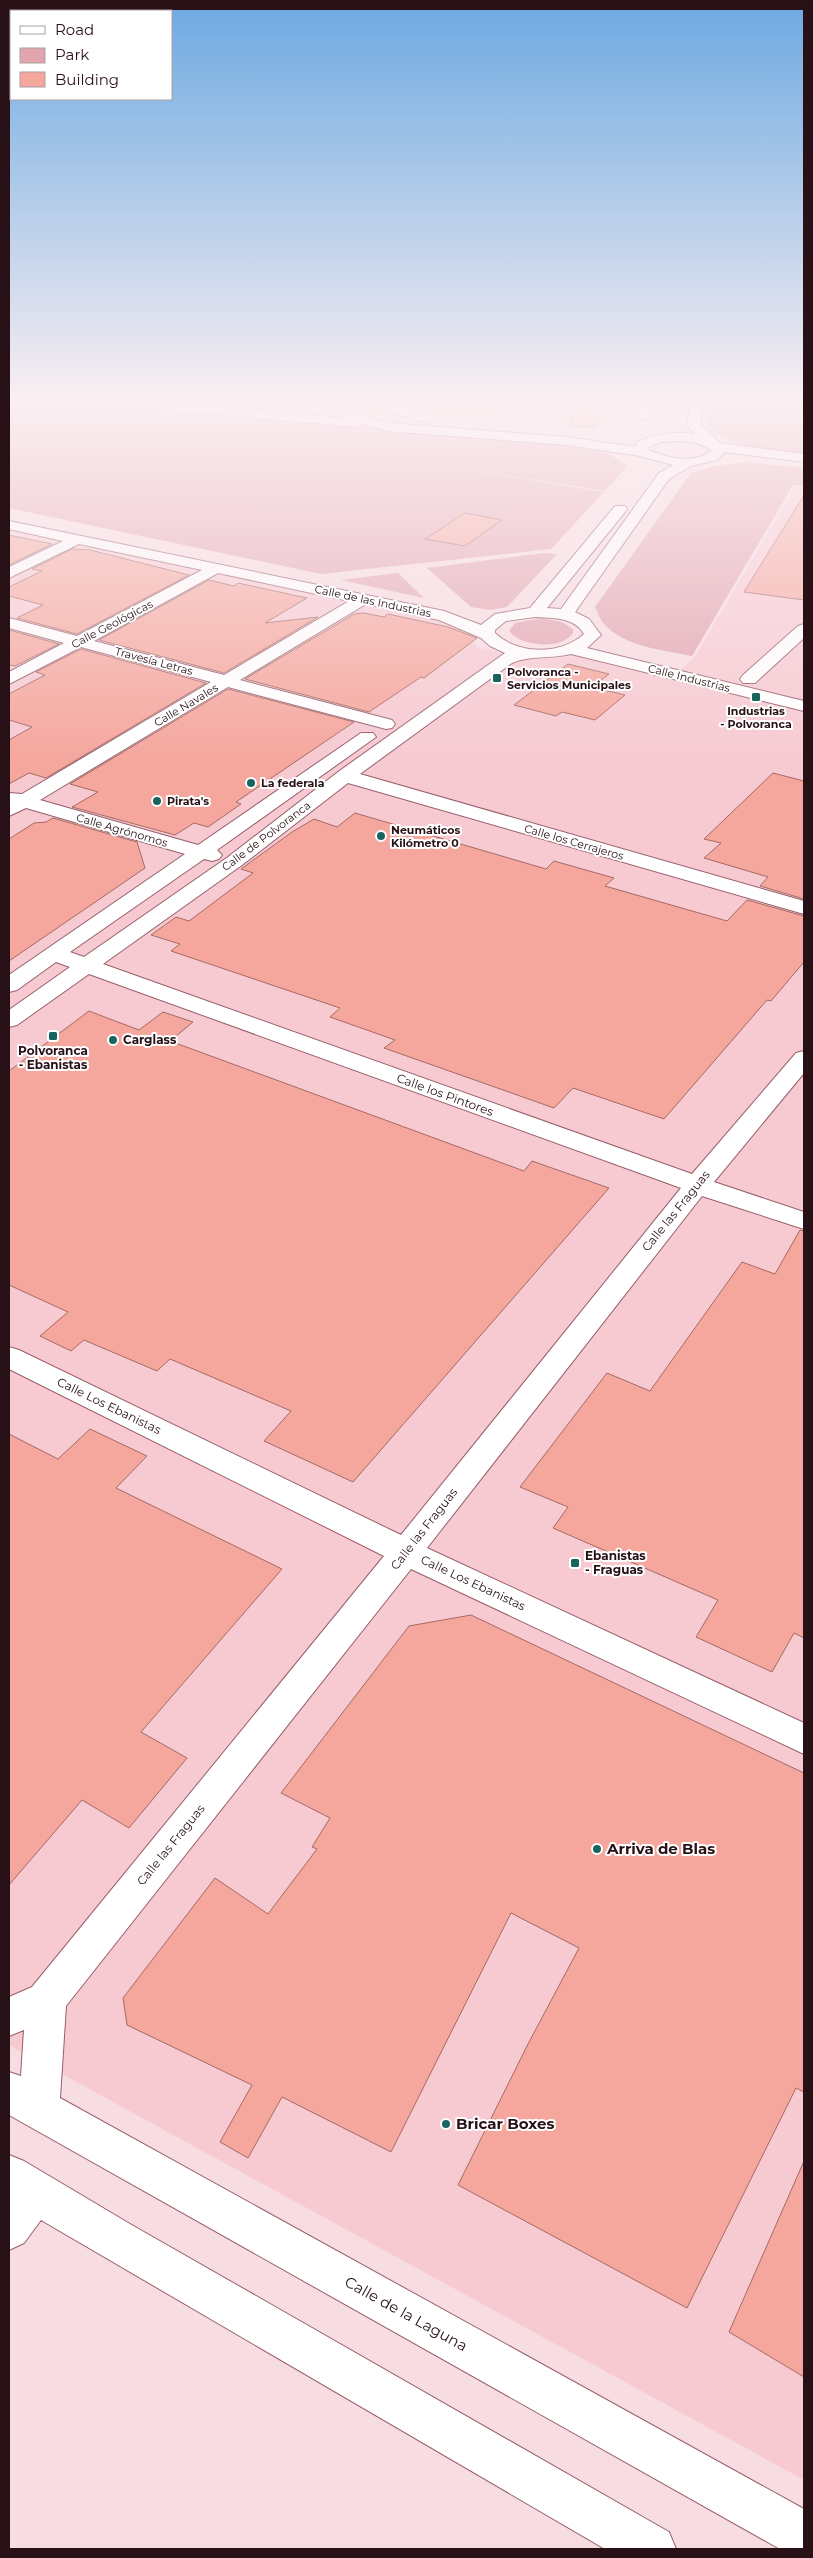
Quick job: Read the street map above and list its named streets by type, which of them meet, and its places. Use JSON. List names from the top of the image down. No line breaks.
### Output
{"streets":{"street":["Calle de las Industrias","Calle Geológicas","Travesía Letras","Calle Industrias","Calle Navales","Calle Agrónomos","Calle de Polvoranca","Calle los Cerrajeros","Calle los Pintores","Calle las Fraguas","Calle Los Ebanistas","Calle de la Laguna"]},"crossings":[["Calle de las Industrias","Calle Geológicas"],["Calle de las Industrias","Calle Industrias"],["Calle de las Industrias","Calle Navales"],["Calle de las Industrias","Calle de Polvoranca"],["Calle Geológicas","Travesía Letras"],["Travesía Letras","Calle Navales"],["Travesía Letras","Calle de Polvoranca"],["Calle Navales","Calle Agrónomos"],["Calle Agrónomos","Calle de Polvoranca"],["Calle de Polvoranca","Calle los Cerrajeros"],["Calle de Polvoranca","Calle los Pintores"],["Calle los Pintores","Calle las Fraguas"],["Calle las Fraguas","Calle Los Ebanistas"]],"places":{"transit":["Polvoranca - Servicios Municipales","Industrias - Polvoranca","Polvoranca - Ebanistas","Ebanistas - Fraguas"],"other":["La federala","Pirata's","Neumáticos Kilómetro 0","Carglass","Arriva de Blas","Bricar Boxes"]},"legend":["Road","Park","Building"]}
